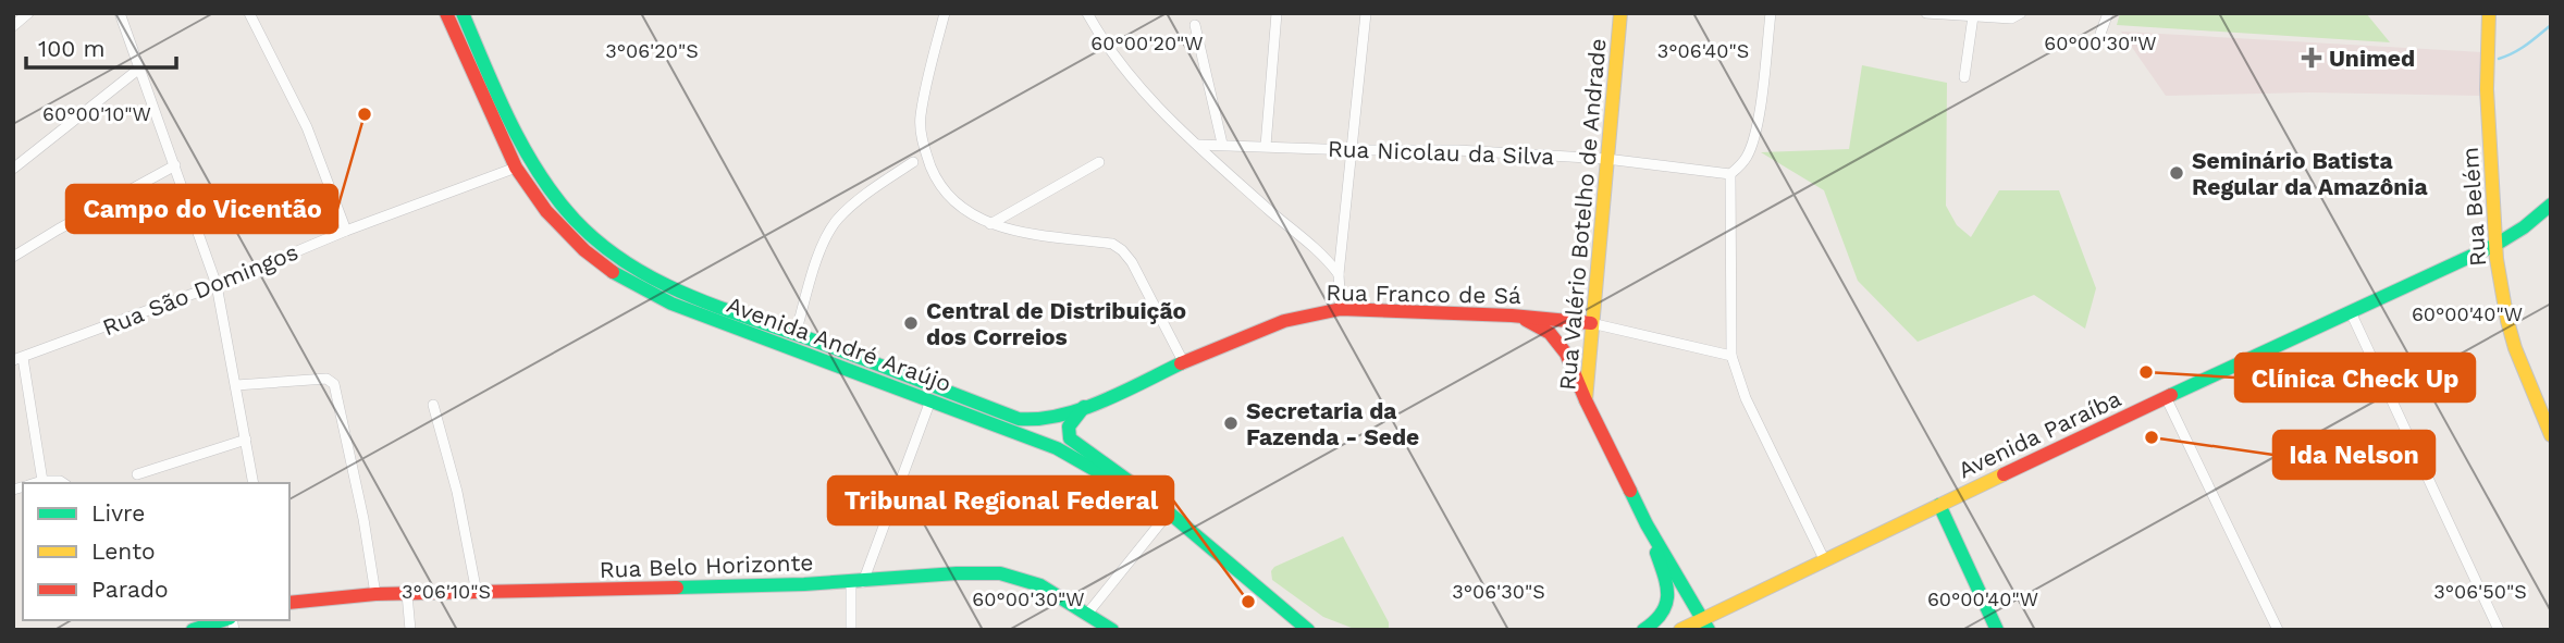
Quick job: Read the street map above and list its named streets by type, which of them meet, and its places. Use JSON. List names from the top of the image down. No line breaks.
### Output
{"streets":{"main road":["Rua Belém","Rua Valério Botelho de Andrade","Rua Franco de Sá","Avenida André Araújo","Avenida Paraíba","Rua Belo Horizonte"],"street":["Rua Nicolau da Silva","Rua São Domingos"]},"crossings":[["Rua Nicolau da Silva","Rua Valério Botelho de Andrade"],["Rua Belém","Avenida Paraíba"],["Rua Valério Botelho de Andrade","Rua Franco de Sá"],["Rua Valério Botelho de Andrade","Avenida Paraíba"],["Rua São Domingos","Avenida André Araújo"],["Rua Franco de Sá","Avenida André Araújo"]],"places":{"health":["Unimed"],"other":["Campo do Vicentão","Seminário Batista Regular da Amazônia","Central de Distribuição dos Correios","Clínica Check Up","Secretaria da Fazenda - Sede","Ida Nelson","Tribunal Regional Federal"]},"legend":["Livre","Lento","Parado"],"scale_bar":"100 m","coordinates":["60°00'20\"W","60°00'30\"W","3°06'20\"S","3°06'40\"S","60°00'10\"W","60°00'40\"W","3°06'50\"S","3°06'10\"S","3°06'30\"S"]}
